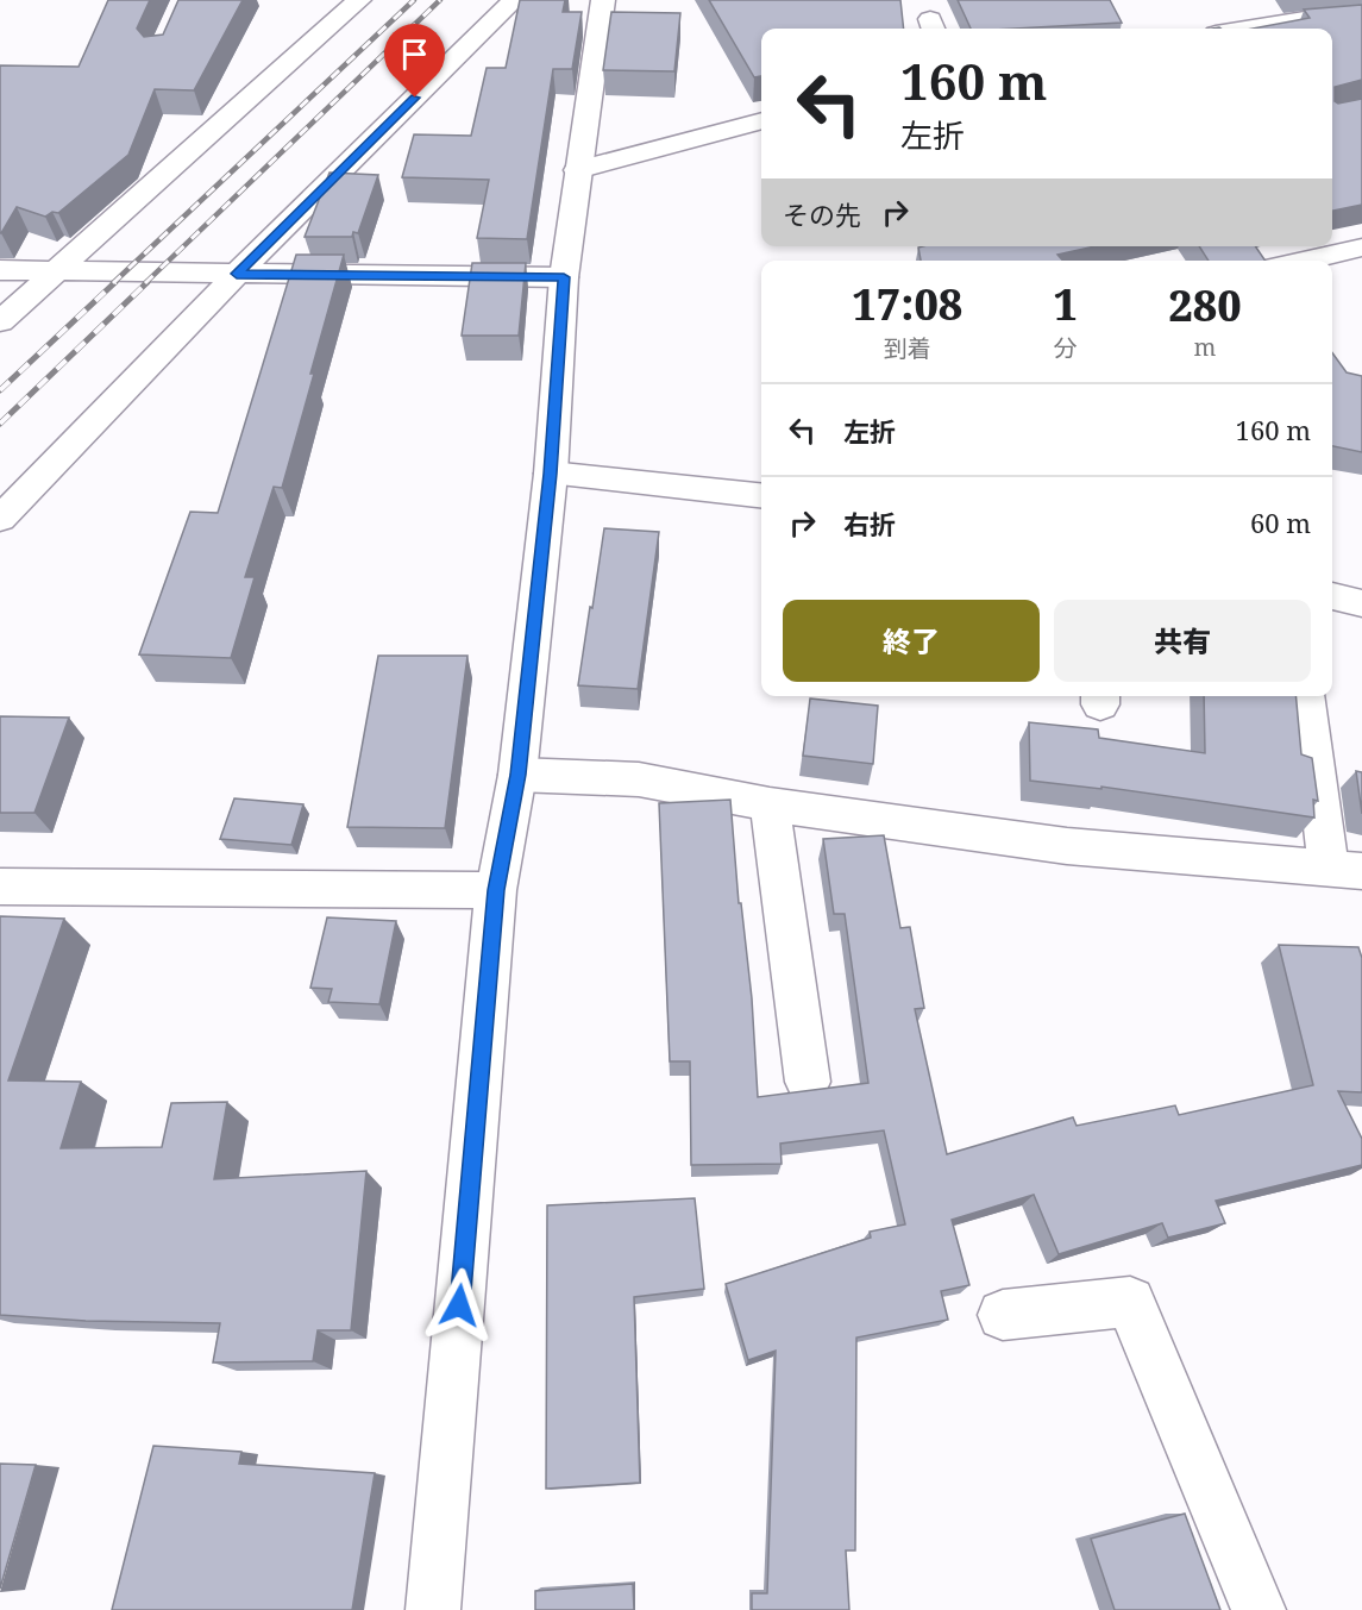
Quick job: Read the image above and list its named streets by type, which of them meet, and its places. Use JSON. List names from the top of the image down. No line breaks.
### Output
{"page":{"turn":["160 m","左折"],"then":"その先","eta":["17:08","到着","1","分","280","m"],"list":[{"name":"左折","value":"160 m"},{"name":"右折","value":"60 m"}],"buttons":["終了","共有"]}}
